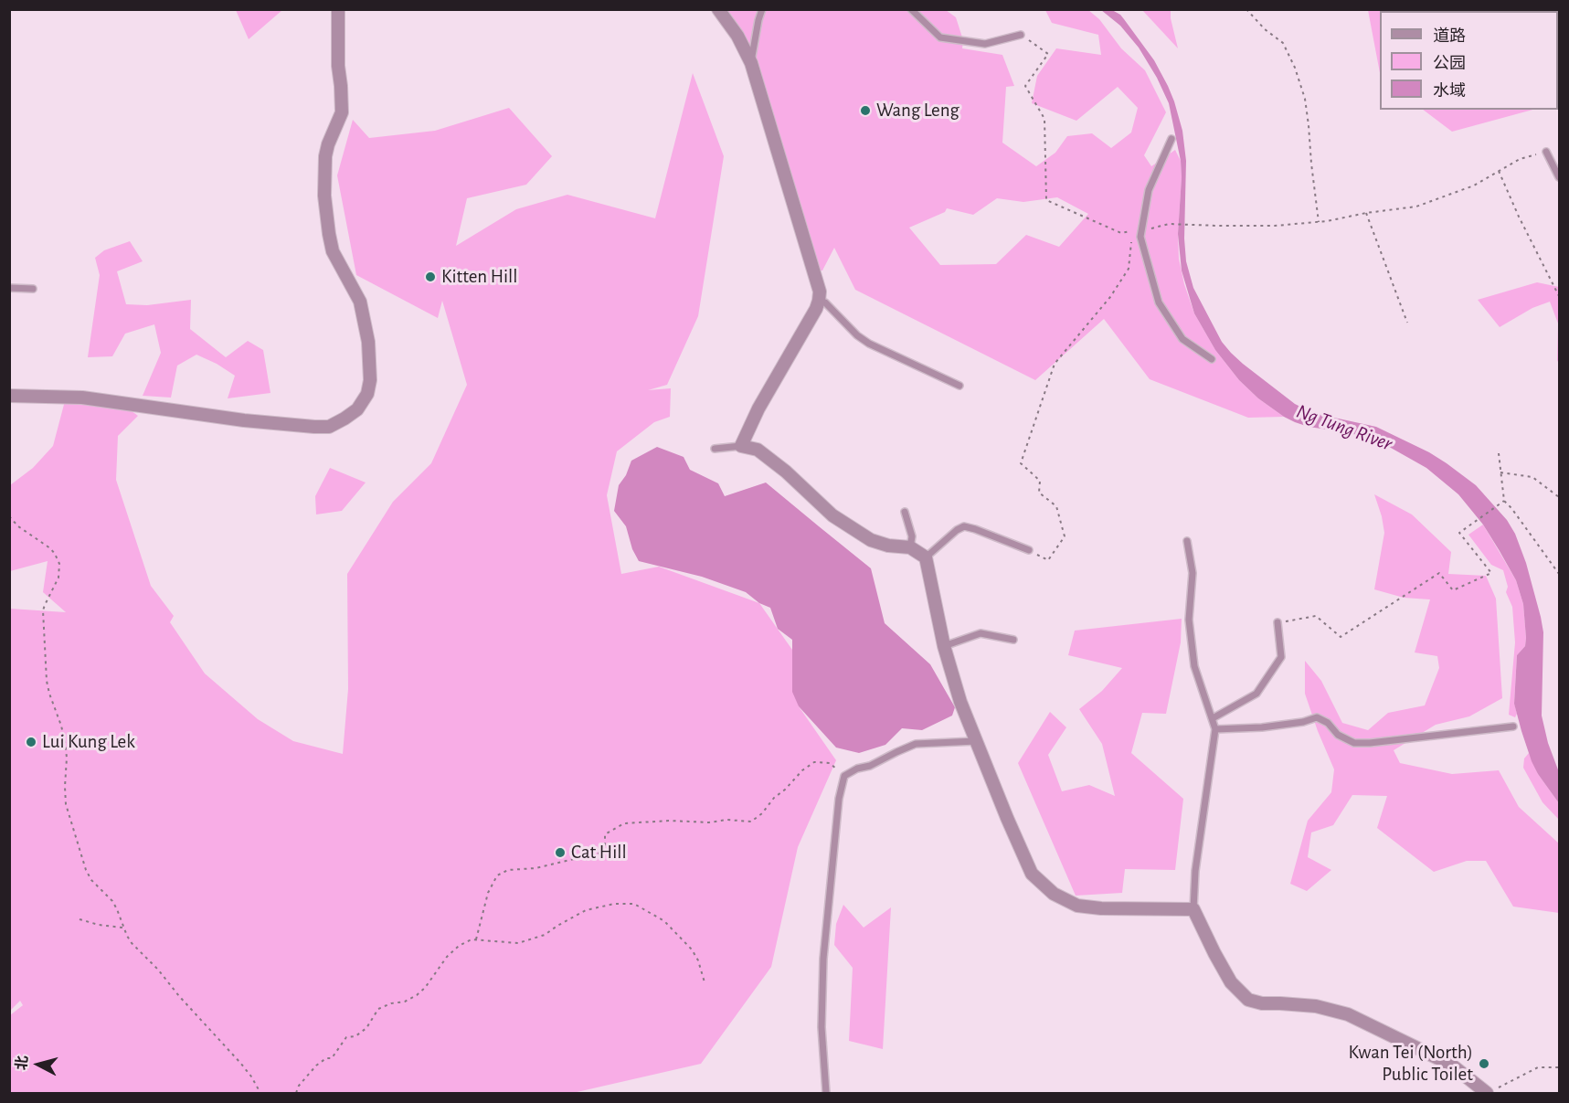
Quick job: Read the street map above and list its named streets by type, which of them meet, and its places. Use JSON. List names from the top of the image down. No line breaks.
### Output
{"water":["Ng Tung River"],"places":["Wang Leng","Kitten Hill","Lui Kung Lek","Cat Hill","Kwan Tei (North) Public Toilet"],"legend":["道路","公园","水域"],"north":"left"}
